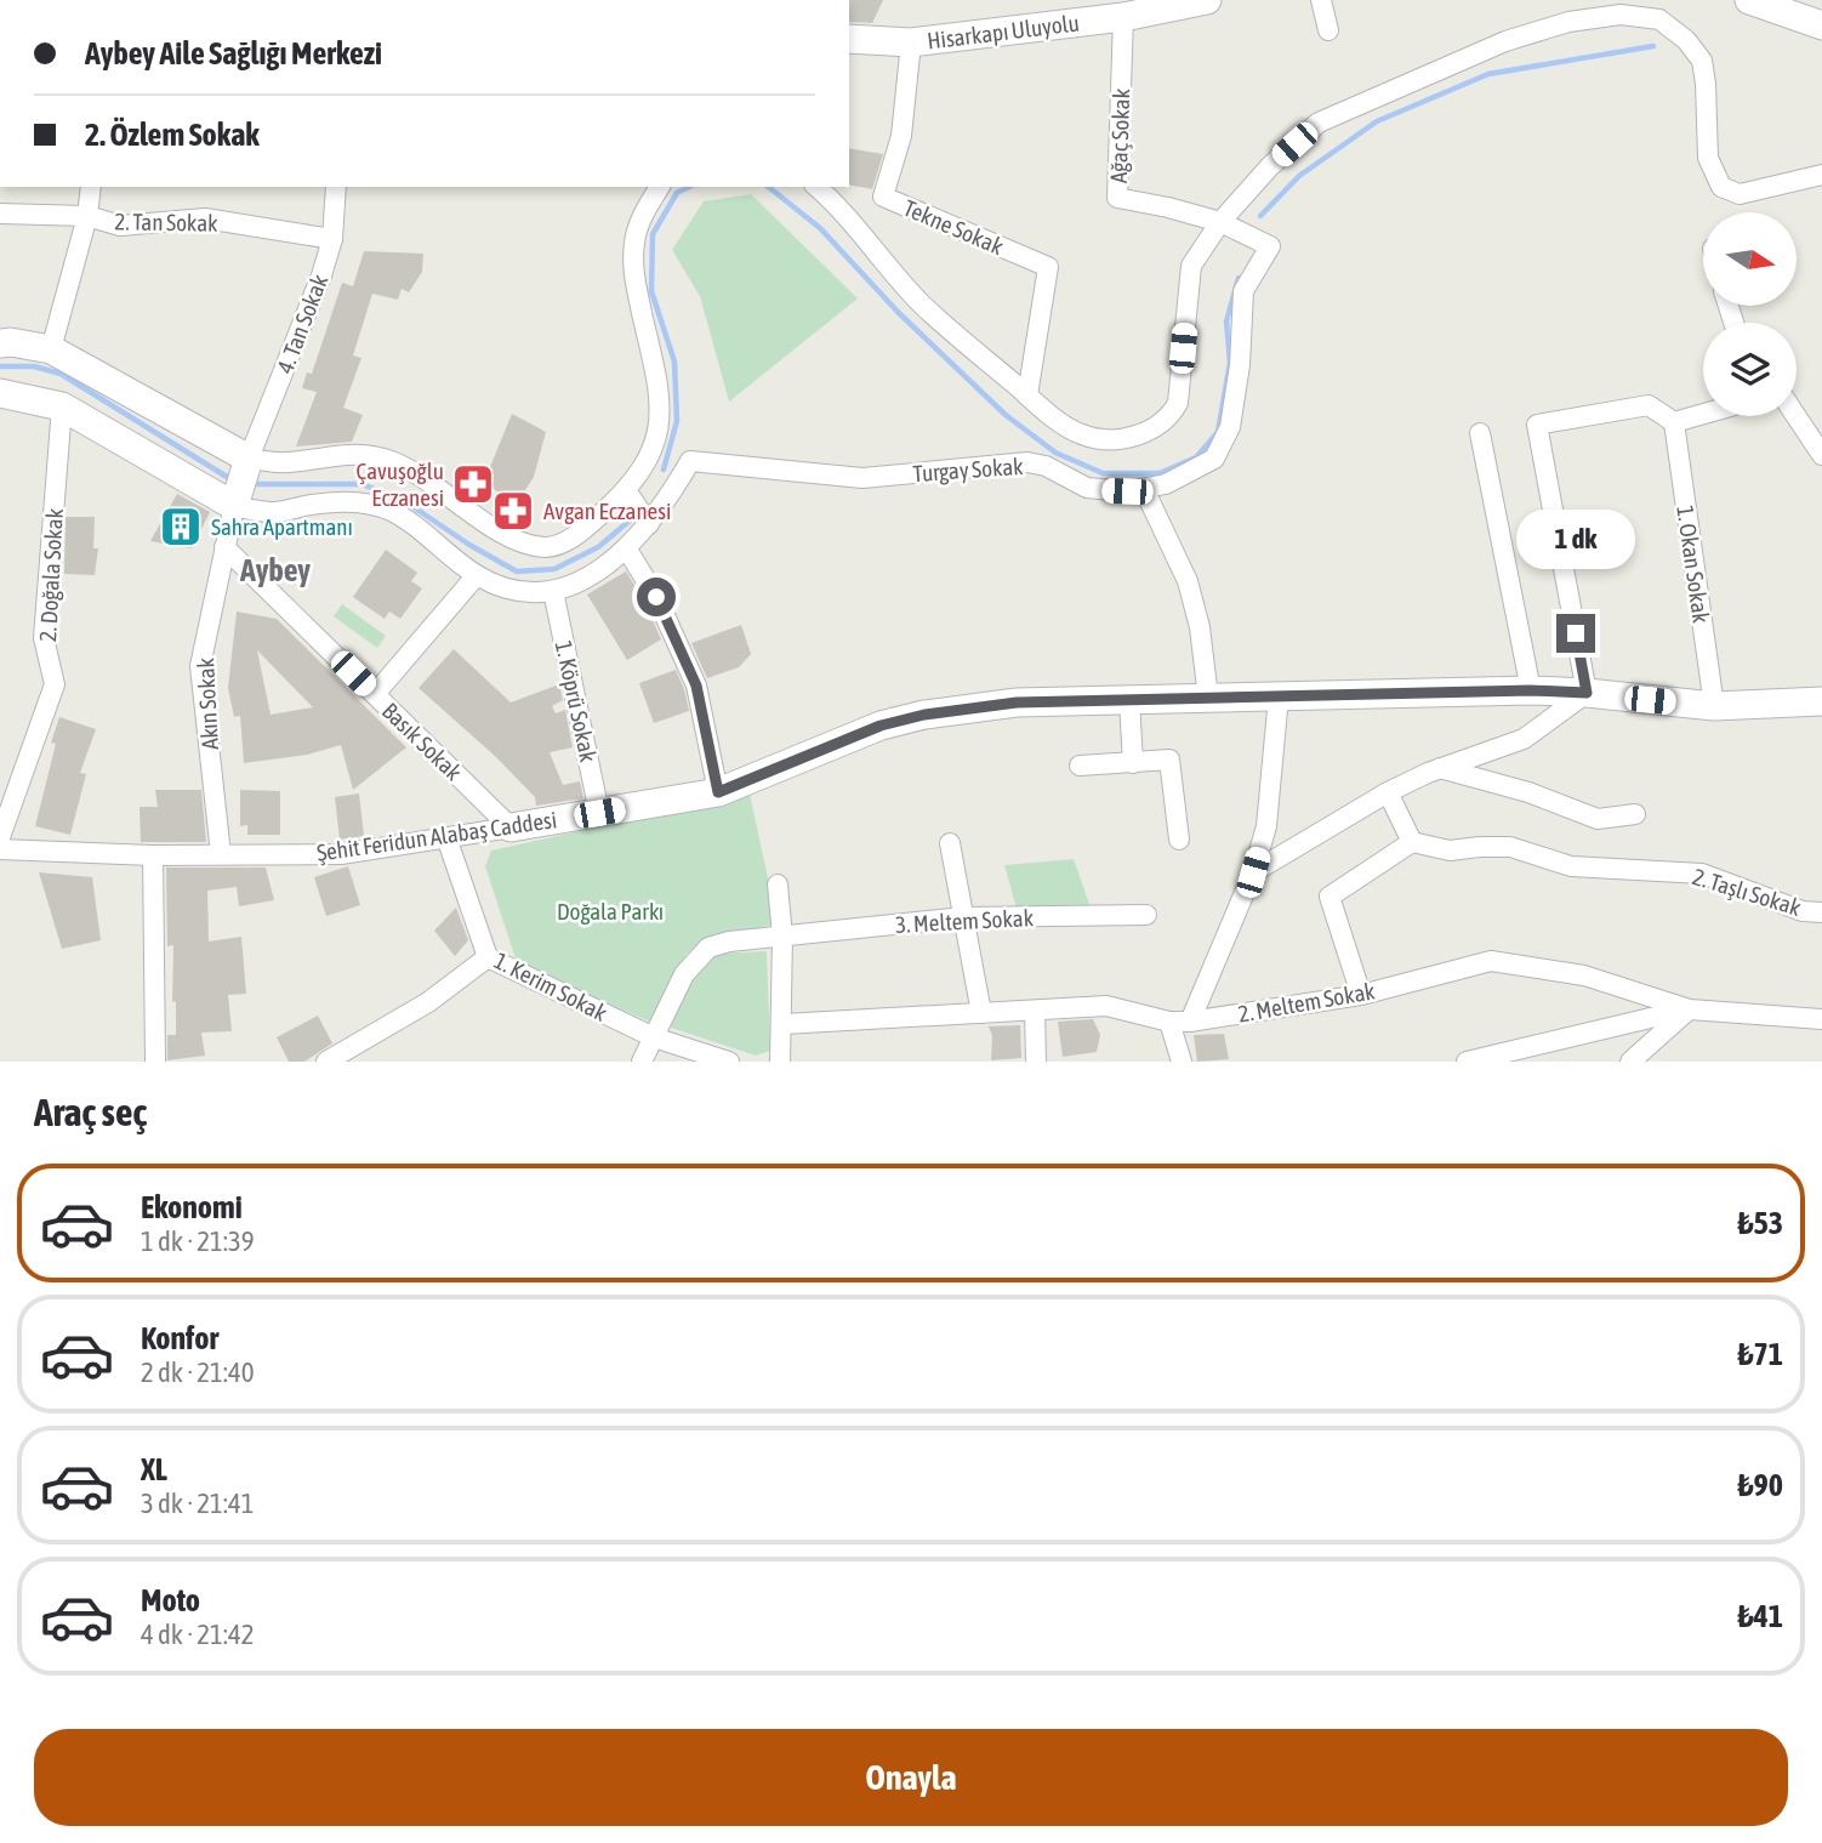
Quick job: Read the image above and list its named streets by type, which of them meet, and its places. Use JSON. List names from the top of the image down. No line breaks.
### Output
{"streets":{"street":["Hisarkapı Uluyolu","Ağaç Sokak","2. Tan Sokak","Tekne Sokak","4. Tan Sokak","Turgay Sokak","1. Okan Sokak","2. Doğala Sokak","1. Köprü Sokak","Akın Sokak","Basık Sokak","Şehit Feridun Alabaş Caddesi","2. Taşlı Sokak","3. Meltem Sokak","1. Kerim Sokak","2. Meltem Sokak"]},"crossings":[["Hisarkapı Uluyolu","Ağaç Sokak"],["Hisarkapı Uluyolu","Tekne Sokak"],["Ağaç Sokak","Turgay Sokak"],["2. Tan Sokak","4. Tan Sokak"],["1. Okan Sokak","Şehit Feridun Alabaş Caddesi"],["1. Köprü Sokak","Şehit Feridun Alabaş Caddesi"],["Akın Sokak","Basık Sokak"],["Akın Sokak","Şehit Feridun Alabaş Caddesi"],["Basık Sokak","Şehit Feridun Alabaş Caddesi"],["Şehit Feridun Alabaş Caddesi","1. Kerim Sokak"],["3. Meltem Sokak","1. Kerim Sokak"]],"districts":["Aybey"],"parks":["Doğala Parkı"],"places":{"pharmacy":["Çavuşoğlu Eczanesi","Avgan Eczanesi"],"building":["Sahra Apartmanı"]},"north":"right","page":{"banner":["Aybey Aile Sağlığı Merkezi","2. Özlem Sokak"],"bubble":"1 dk","heading":"Araç seç","list":[{"name":"Ekonomi","note":"1 dk · 21:39","value":"₺53"},{"name":"Konfor","note":"2 dk · 21:40","value":"₺71"},{"name":"XL","note":"3 dk · 21:41","value":"₺90"},{"name":"Moto","note":"4 dk · 21:42","value":"₺41"}],"buttons":"Onayla"}}
